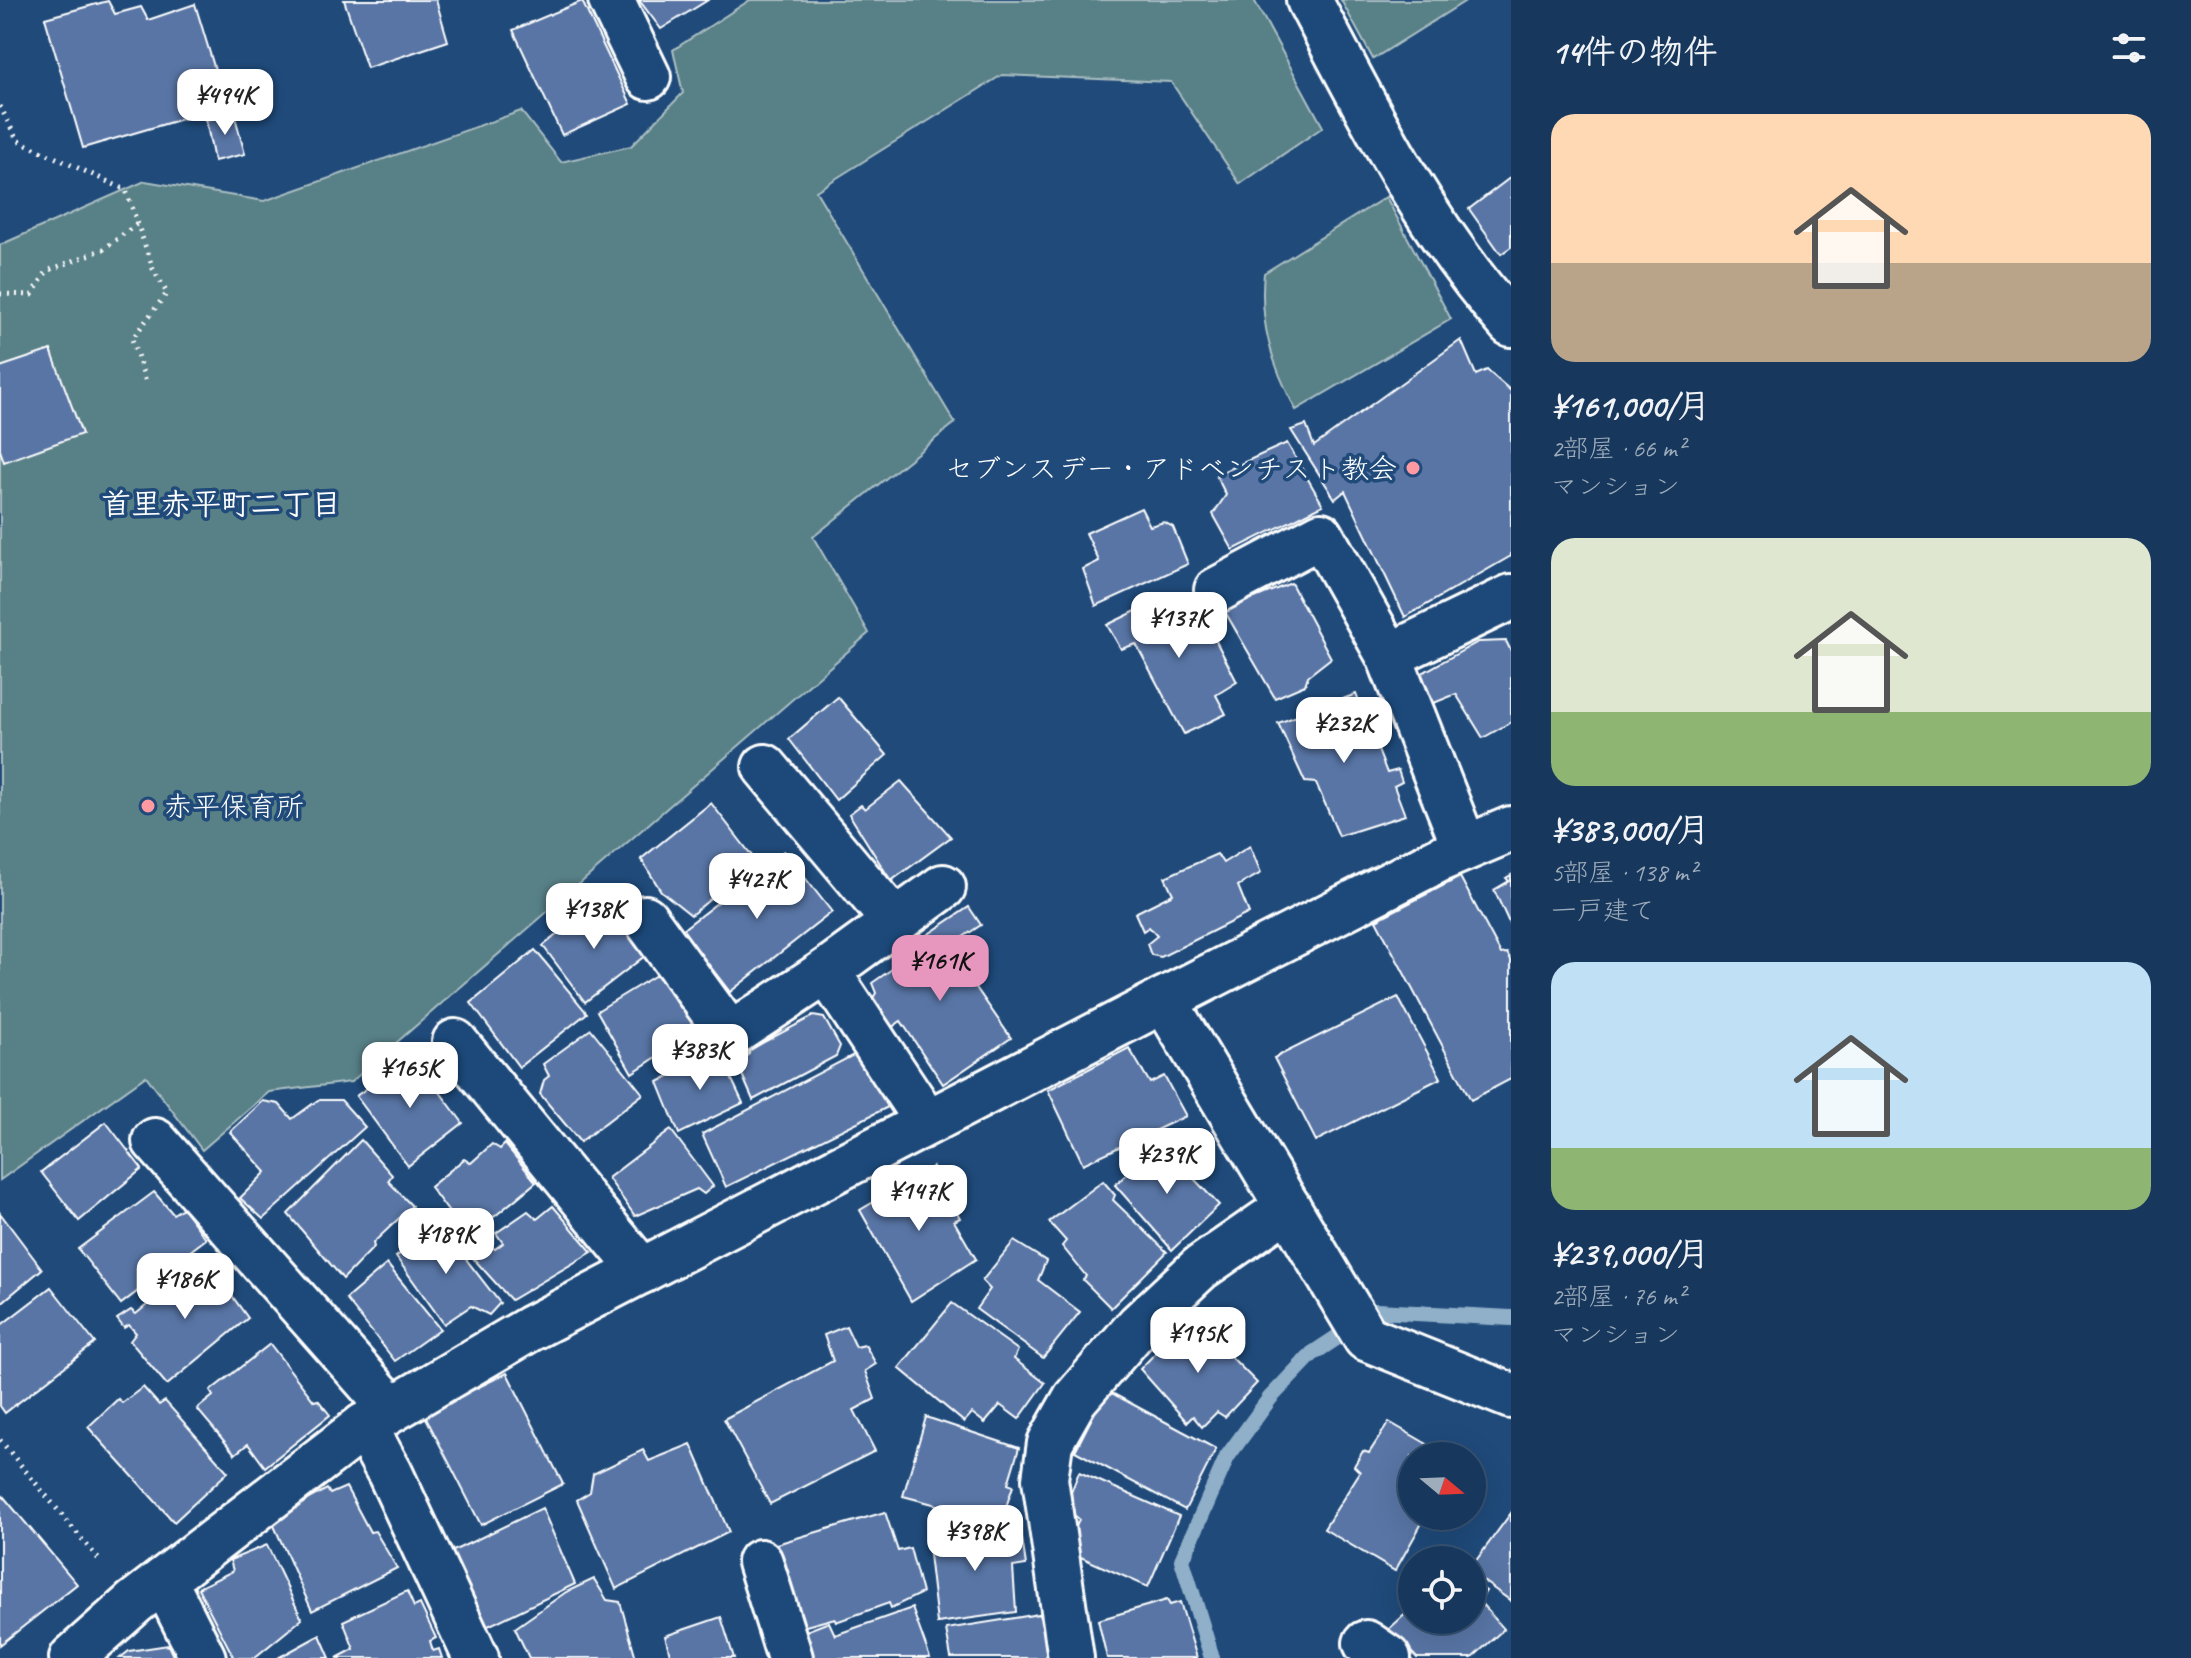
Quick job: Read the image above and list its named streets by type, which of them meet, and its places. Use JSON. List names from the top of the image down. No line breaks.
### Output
{"districts":["首里赤平町二丁目"],"places":["セブンスデー・アドベンチスト教会","赤平保育所"],"north":"right","page":{"heading":"14件の物件","price":["¥494K","¥137K","¥232K","¥427K","¥138K","¥161K","¥383K","¥165K","¥239K","¥147K","¥189K","¥186K","¥195K","¥398K"],"list":[{"name":"¥161,000/月","note":"2部屋 · 66 m² · マンション"},{"name":"¥383,000/月","note":"5部屋 · 138 m² · 一戸建て"},{"name":"¥239,000/月","note":"2部屋 · 76 m² · マンション"}]}}
